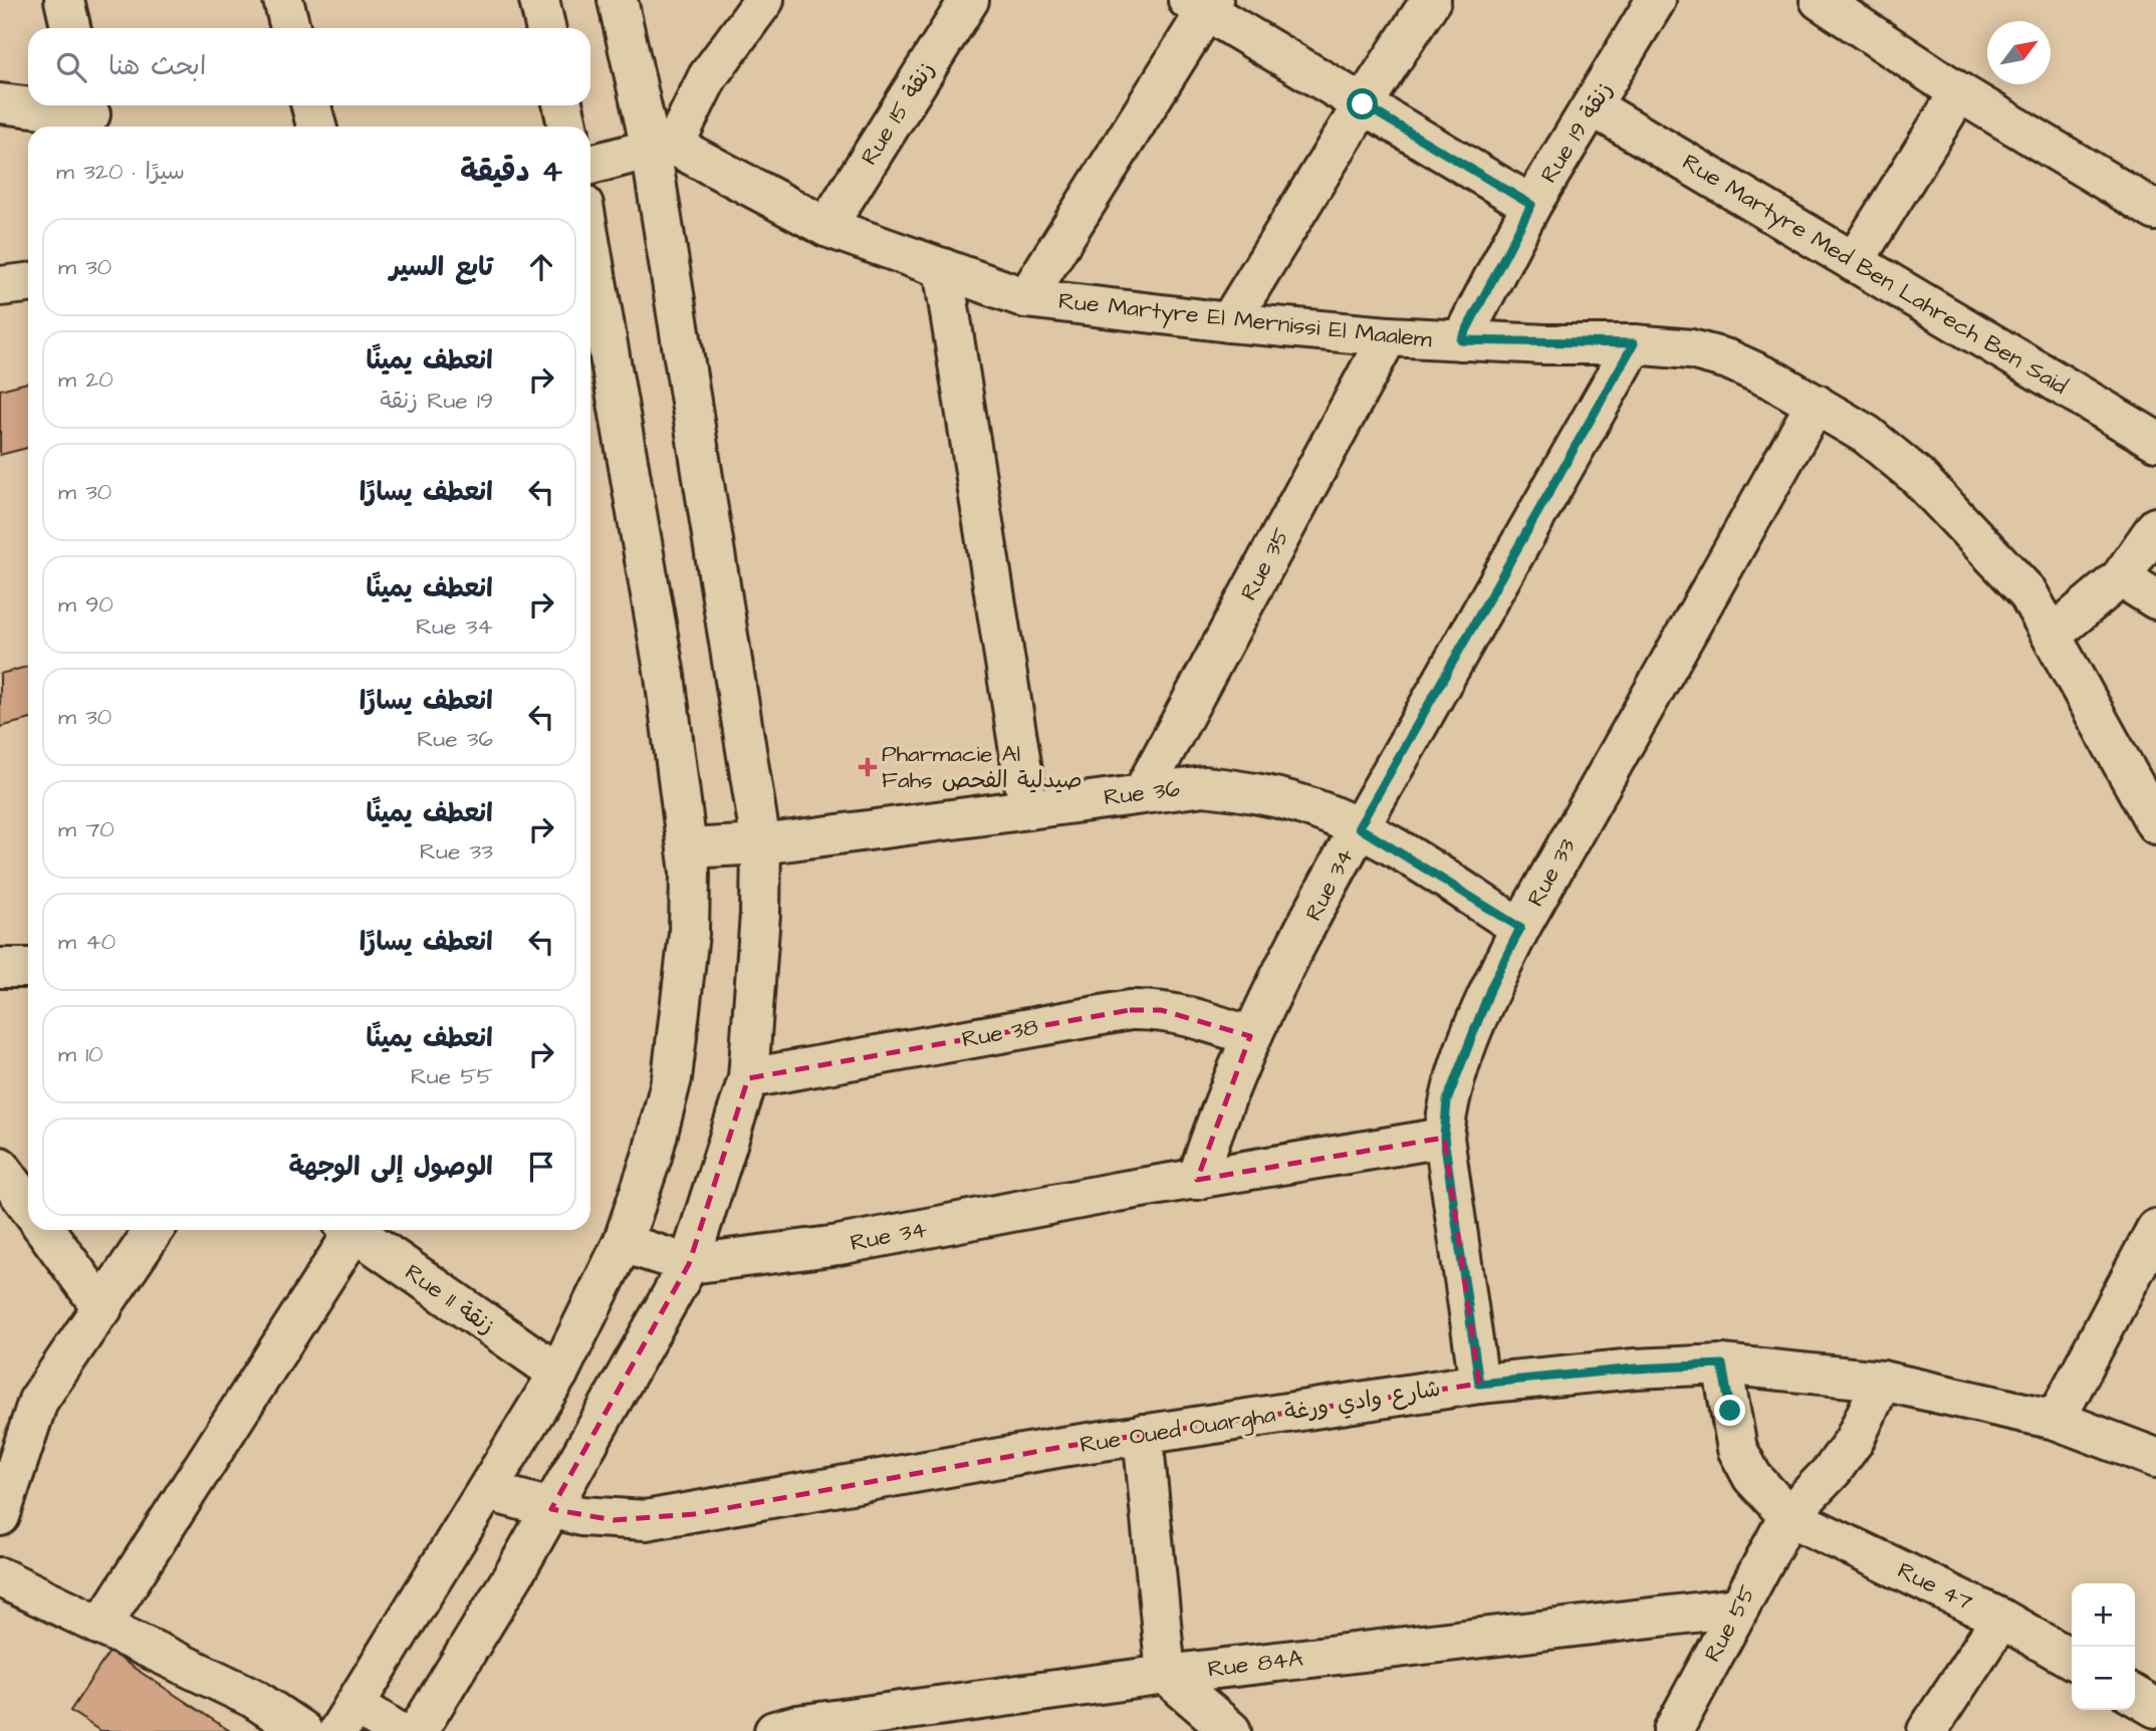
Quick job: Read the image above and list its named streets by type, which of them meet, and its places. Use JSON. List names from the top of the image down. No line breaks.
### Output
{"streets":{"street":["Rue 15 زنقة","Rue 19 زنقة","Rue Martyre Med Ben Lahrech Ben Said","Rue Martyre El Mernissi El Maalem","Rue 35","Rue 36","Rue 33","Rue 34","Rue 38","Rue 11 زنقة","Rue Oued Ouargha شارع وادي ورغة","Rue 47","Rue 55","Rue 84A"]},"crossings":[["Rue 15 زنقة","Rue Martyre El Mernissi El Maalem"],["Rue 19 زنقة","Rue Martyre Med Ben Lahrech Ben Said"],["Rue 19 زنقة","Rue Martyre El Mernissi El Maalem"],["Rue Martyre El Mernissi El Maalem","Rue 35"],["Rue Martyre El Mernissi El Maalem","Rue 33"],["Rue Martyre El Mernissi El Maalem","Rue 34"],["Rue 35","Rue 36"],["Rue 36","Rue 33"],["Rue 36","Rue 34"],["Rue 33","Rue 34"],["Rue 33","Rue Oued Ouargha شارع وادي ورغة"],["Rue 34","Rue 38"],["Rue Oued Ouargha شارع وادي ورغة","Rue 55"],["Rue 47","Rue 55"],["Rue 55","Rue 84A"]],"places":{"health":["Pharmacie Al Fahs صيدلية الفحص"]},"north":"top right","page":{"search":"ابحث هنا","heading":["4 دقيقة","سيرًا · 320 m"],"list":[["تابع السير","30 m"],["انعطف يمينًا","Rue 19 زنقة","20 m"],["انعطف يسارًا","30 m"],["انعطف يمينًا","Rue 34","90 m"],["انعطف يسارًا","Rue 36","30 m"],["انعطف يمينًا","Rue 33","70 m"],["انعطف يسارًا","40 m"],["انعطف يمينًا","Rue 55","10 m"],"الوصول إلى الوجهة"],"map_buttons":["+","−"]}}
